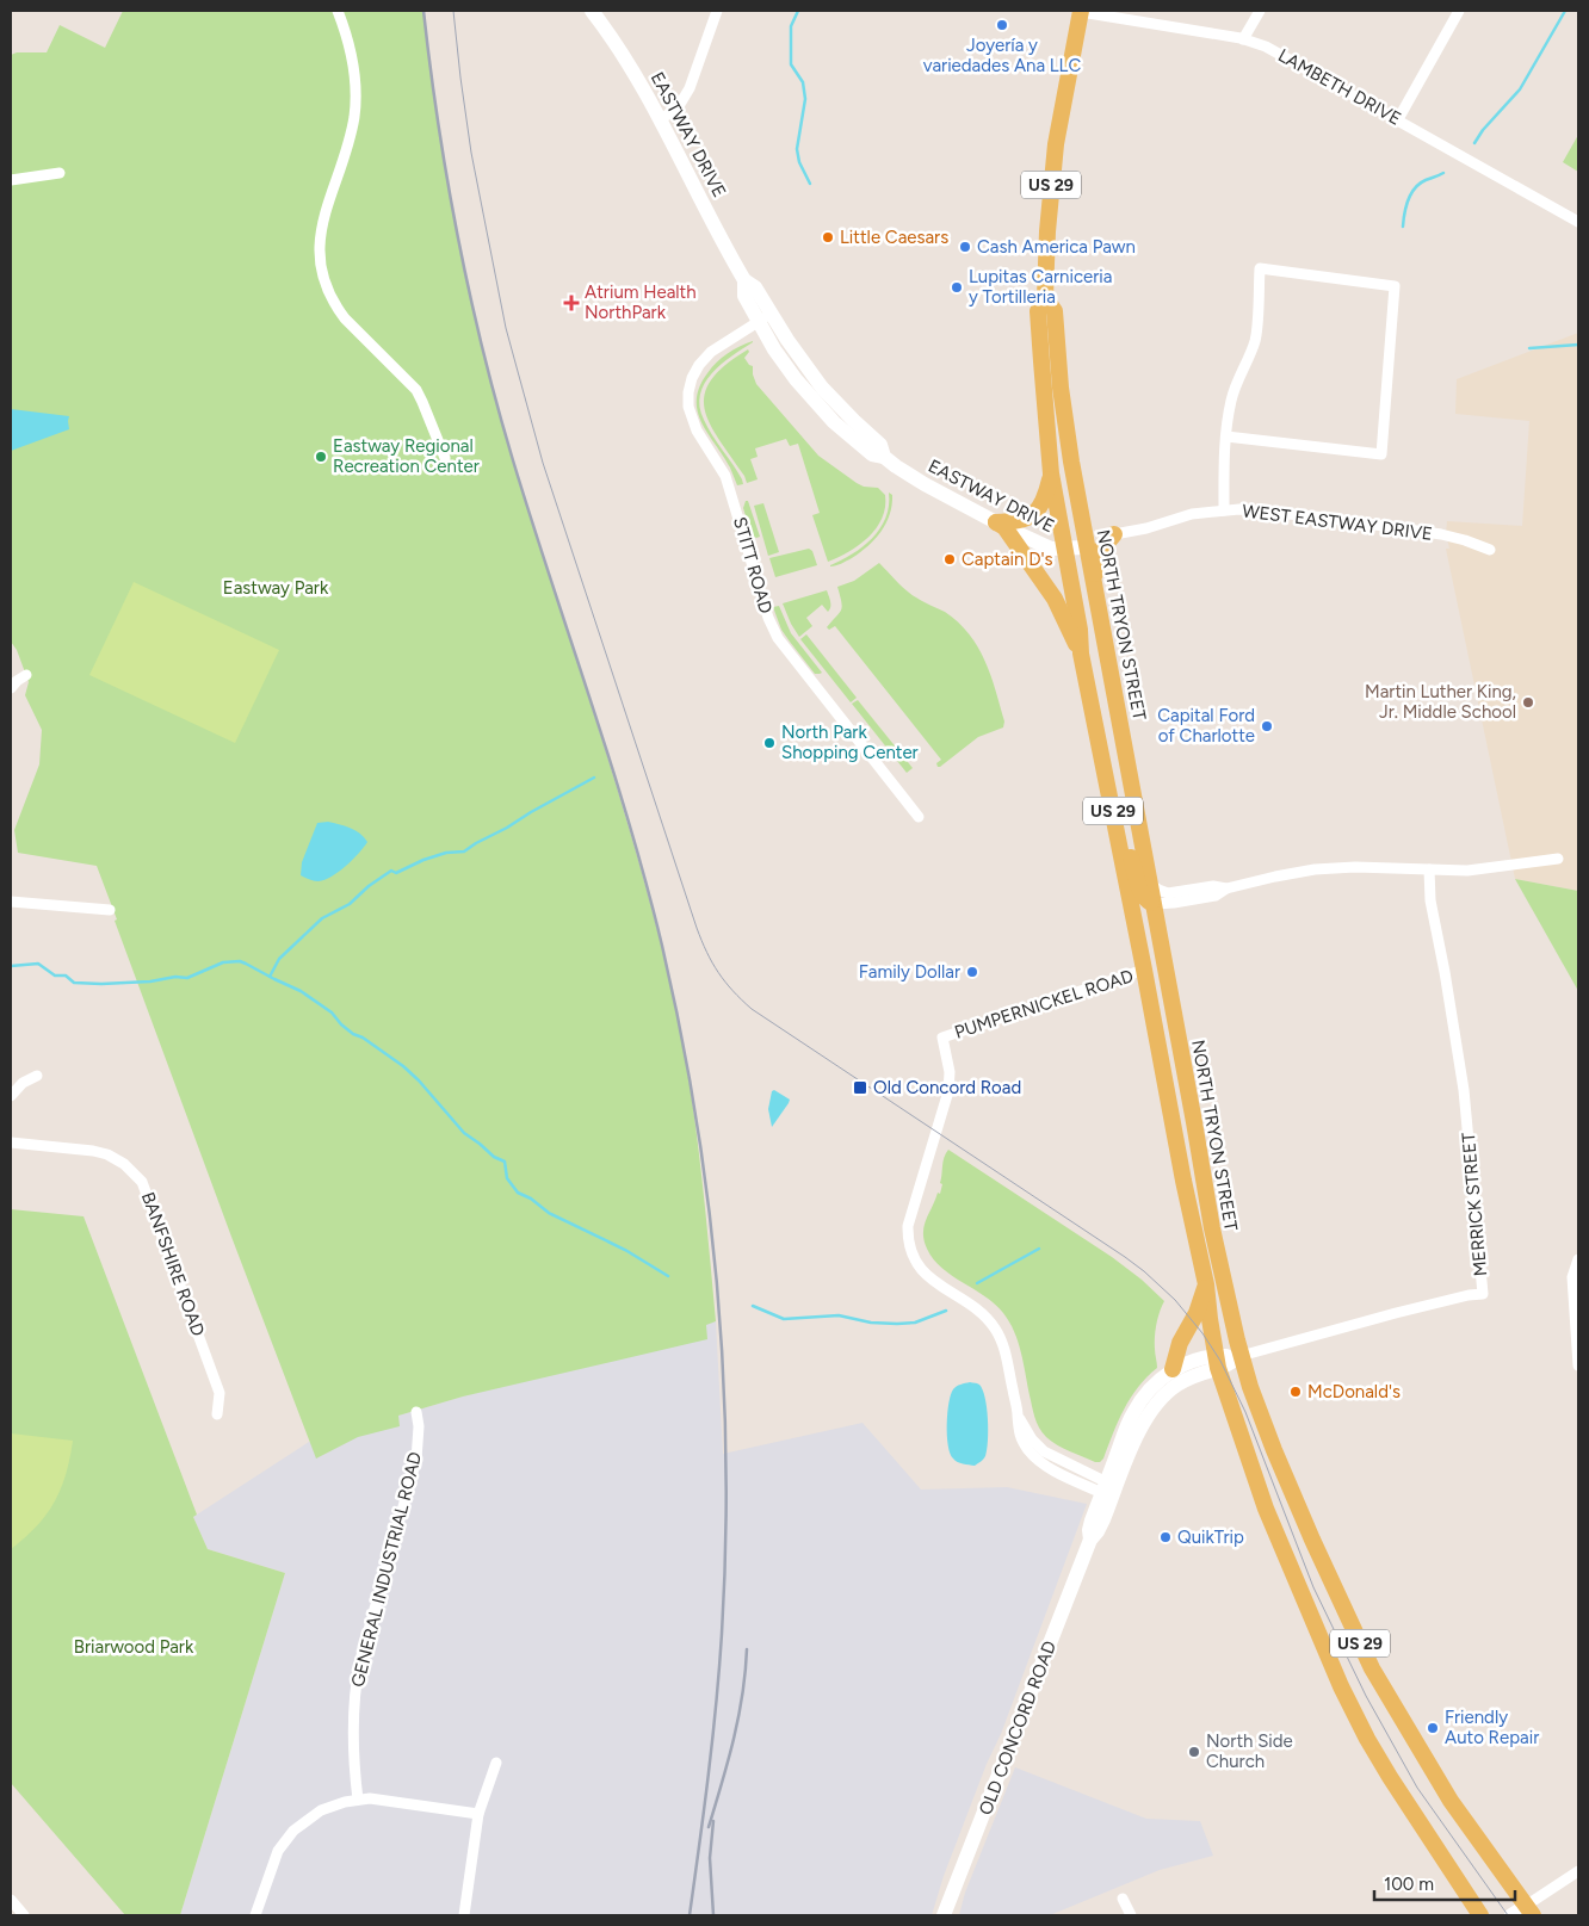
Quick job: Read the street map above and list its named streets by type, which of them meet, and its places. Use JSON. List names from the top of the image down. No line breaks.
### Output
{"streets":{"main road":["US 29","NORTH TRYON STREET"],"street":["LAMBETH DRIVE","EASTWAY DRIVE","WEST EASTWAY DRIVE","STITT ROAD","PUMPERNICKEL ROAD","MERRICK STREET","BANFSHIRE ROAD","GENERAL INDUSTRIAL ROAD","OLD CONCORD ROAD"]},"crossings":[["LAMBETH DRIVE","NORTH TRYON STREET"],["EASTWAY DRIVE","STITT ROAD"],["EASTWAY DRIVE","NORTH TRYON STREET"],["NORTH TRYON STREET","PUMPERNICKEL ROAD"],["NORTH TRYON STREET","MERRICK STREET"],["NORTH TRYON STREET","OLD CONCORD ROAD"],["PUMPERNICKEL ROAD","OLD CONCORD ROAD"],["MERRICK STREET","OLD CONCORD ROAD"]],"parks":["Eastway Park","Briarwood Park"],"places":{"other":["Joyería y variedades Ana LLC","Little Caesars","Cash America Pawn","Lupitas Carniceria y Tortilleria","Eastway Regional Recreation Center","Captain D's","Martin Luther King, Jr. Middle School","Capital Ford of Charlotte","North Park Shopping Center","Family Dollar","McDonald's","QuikTrip","Friendly Auto Repair","North Side Church"],"health":["Atrium Health NorthPark"],"transit":["Old Concord Road"]},"scale_bar":"100 m"}
